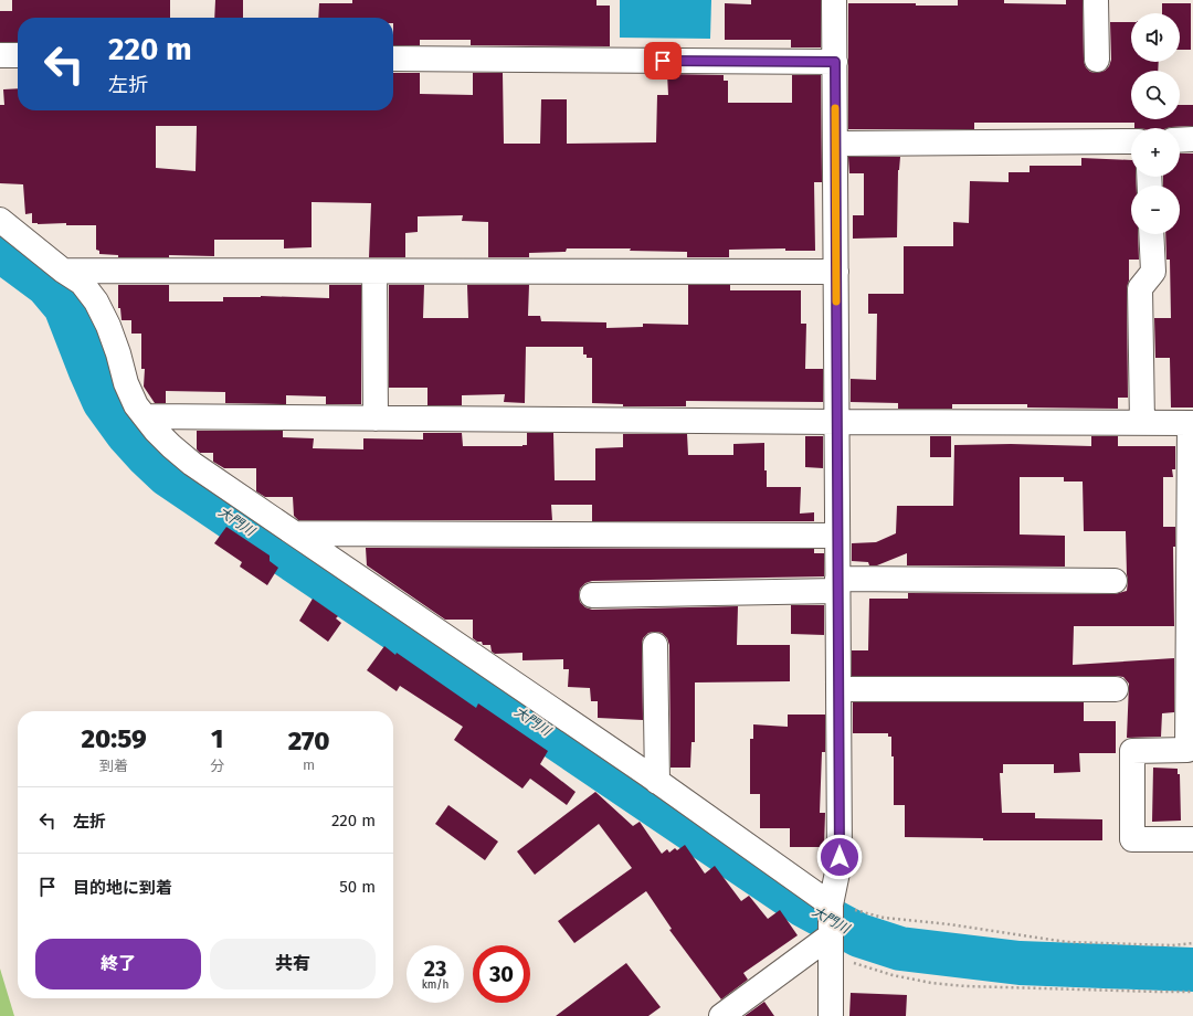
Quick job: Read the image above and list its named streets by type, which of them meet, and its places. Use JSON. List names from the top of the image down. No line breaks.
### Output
{"water":["大門川"],"page":{"map_buttons":["+","−"],"turn":["220 m","左折"],"eta":["20:59","到着","1","分","270","m"],"list":[{"name":"左折","value":"220 m"},{"name":"目的地に到着","value":"50 m"}],"buttons":["終了","共有"],"speed":"23 km/h","limit":"30"}}
